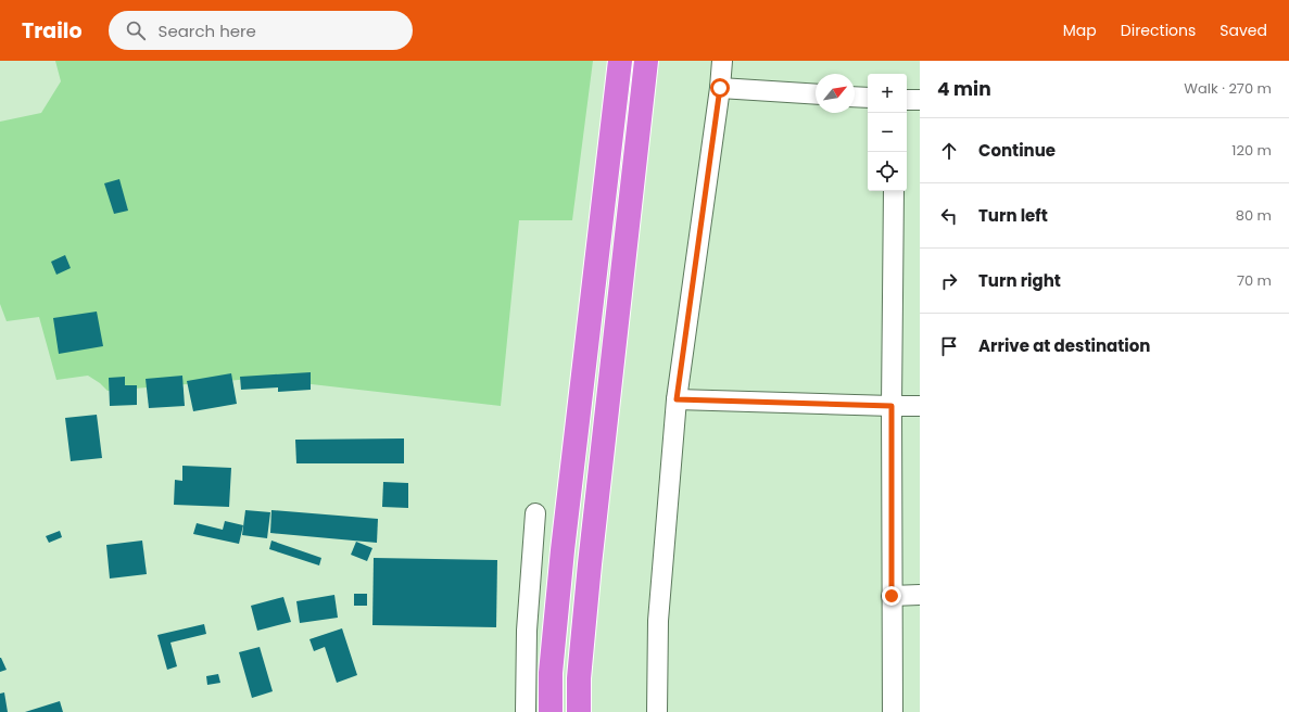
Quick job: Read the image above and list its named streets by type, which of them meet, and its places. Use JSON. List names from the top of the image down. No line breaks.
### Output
{"north":"top right","page":{"header":"Trailo","search":"Search here","nav":["Map","Directions","Saved"],"heading":["4 min","Walk · 270 m"],"map_buttons":["+","−"],"list":[["Continue","120 m"],["Turn left","80 m"],["Turn right","70 m"],"Arrive at destination"]}}
